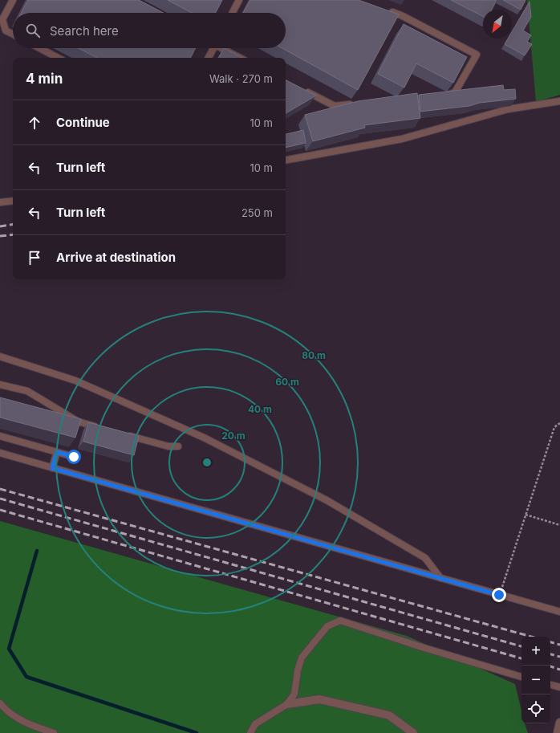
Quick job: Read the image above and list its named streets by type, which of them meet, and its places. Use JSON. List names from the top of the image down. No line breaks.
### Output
{"north":"bottom left","page":{"search":"Search here","heading":["4 min","Walk · 270 m"],"list":[["Continue","10 m"],["Turn left","10 m"],["Turn left","250 m"],"Arrive at destination"],"map_buttons":["+","−"]},"rings":["80 m","60 m","40 m","20 m"]}
